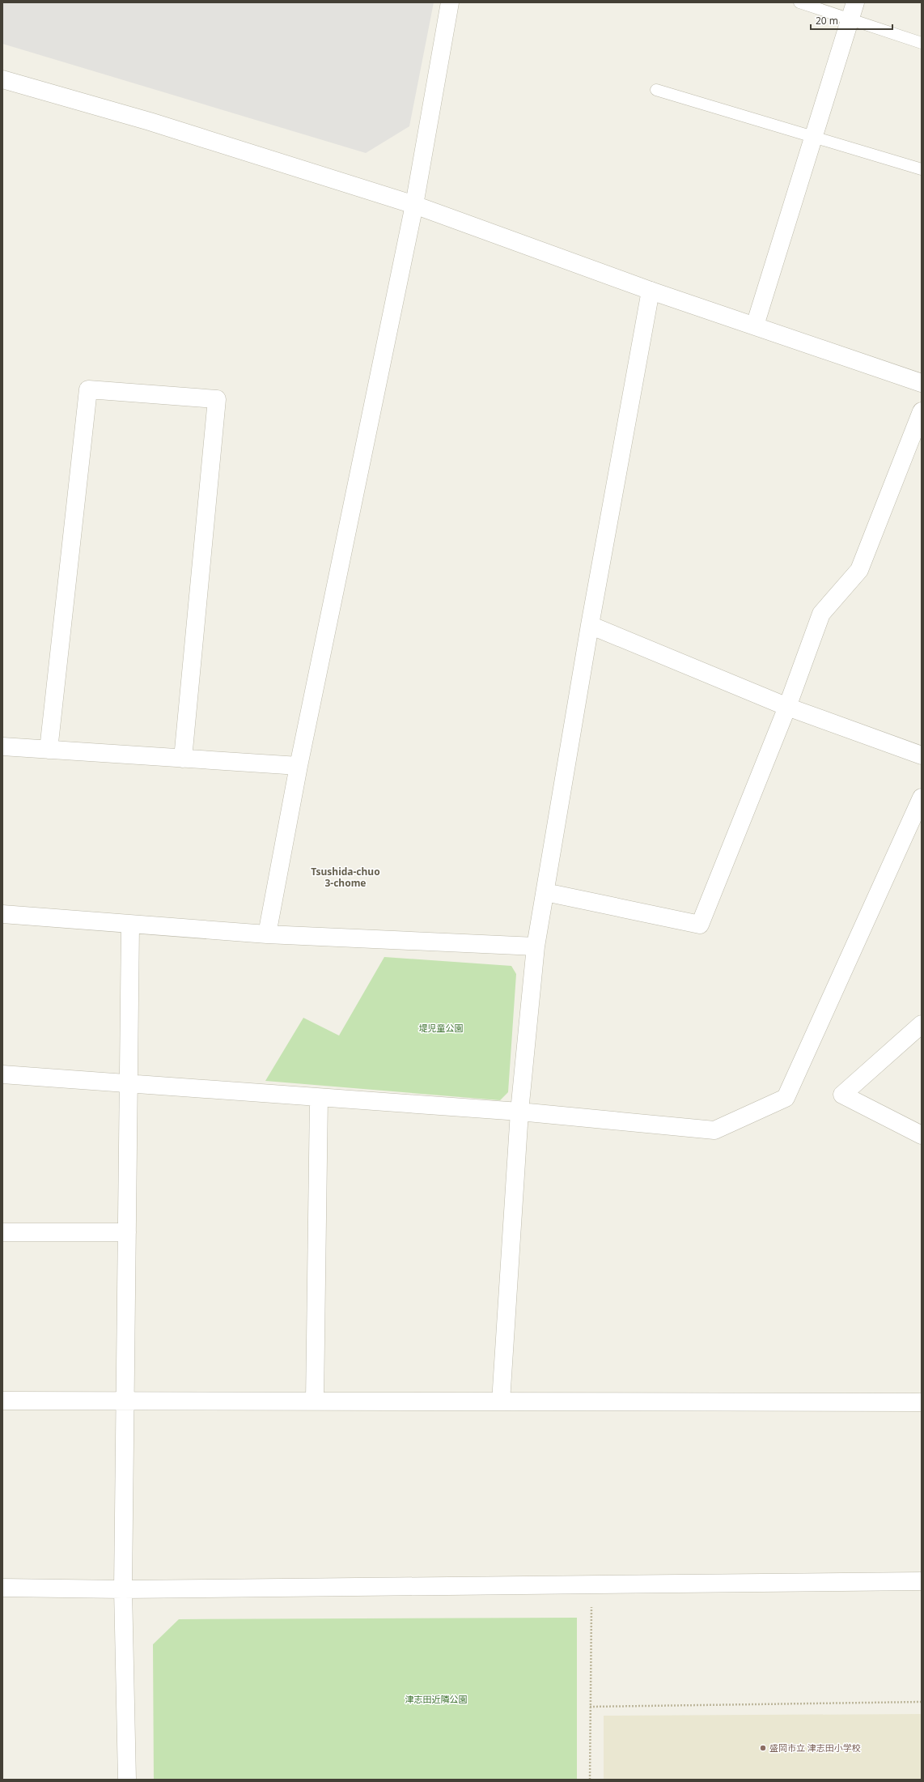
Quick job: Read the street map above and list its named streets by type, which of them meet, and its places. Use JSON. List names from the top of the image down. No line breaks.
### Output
{"districts":["Tsushida-chuo 3-chome"],"parks":["堤児童公園","津志田近隣公園"],"places":["盛岡市立 津志田小学校"],"scale_bar":"20 m"}
